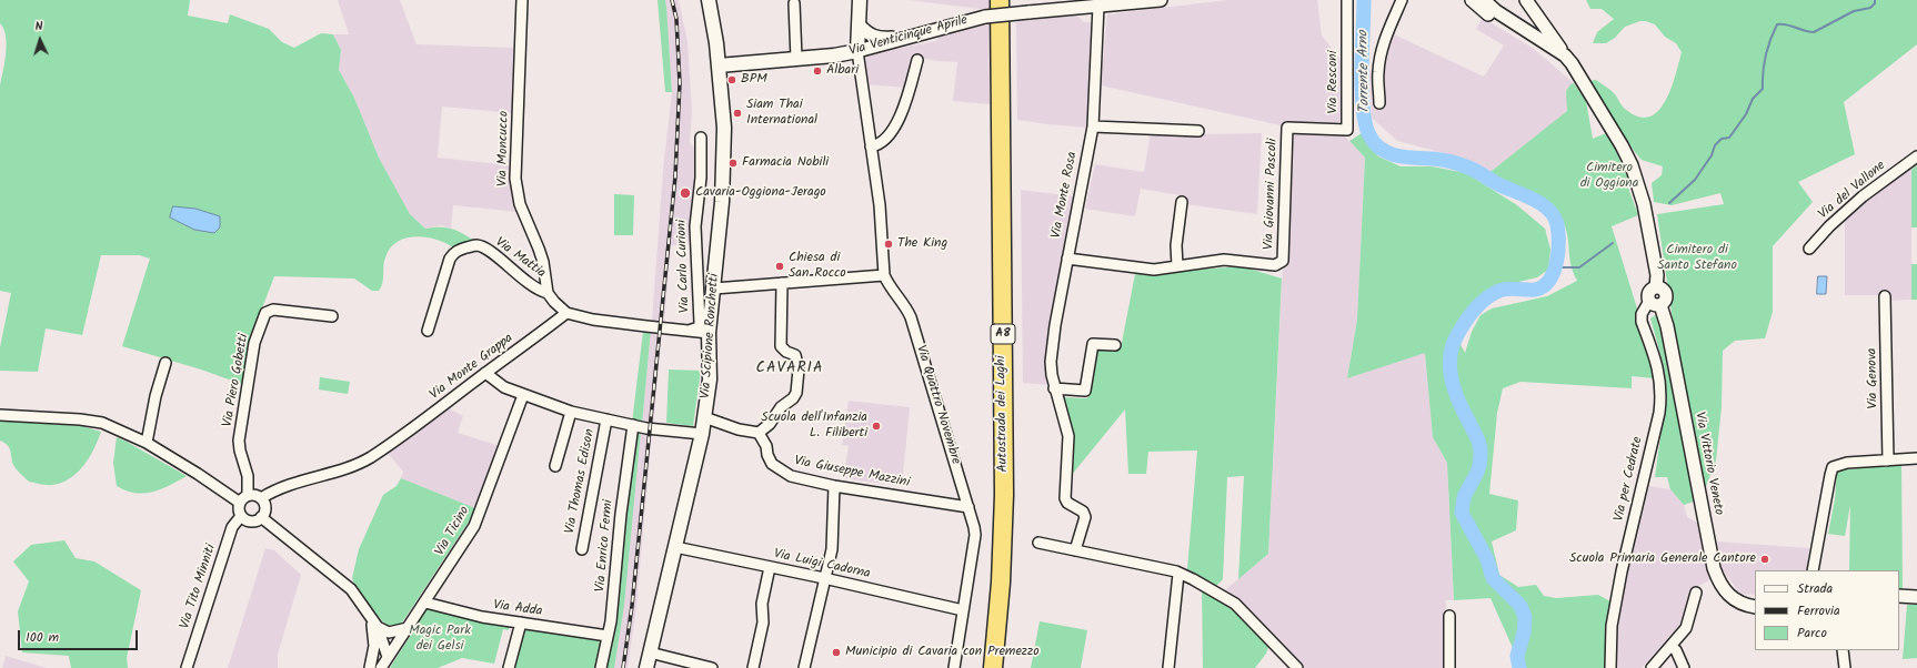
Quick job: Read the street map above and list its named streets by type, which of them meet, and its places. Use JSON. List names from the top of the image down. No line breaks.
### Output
{"streets":{"highway":["A8","Autostrada dei Laghi"],"main road":["Via Venticinque Aprile","Via Scipione Ronchetti","Via Quattro Novembre"],"street":["Via Resconi","Via Moncucco","Via del Vallone","Via Giovanni Pascoli","Via Monte Rosa","Via Mattia","Via Carlo Curioni","Via Monte Grappa","Via Genova","Via Piero Gobetti","Via Vittorio Veneto","Via Giuseppe Mazzini","Via per Cedrate","Via Thomas Edison","Via Ticino","Via Enrico Fermi","Via Luigi Cadorna","Via Tito Minniti","Via Adda"]},"crossings":[["Via Venticinque Aprile","Via Monte Rosa"],["Via Venticinque Aprile","Via Scipione Ronchetti"],["Via Venticinque Aprile","Via Quattro Novembre"],["Via Resconi","Via Giovanni Pascoli"],["Via Moncucco","Via Mattia"],["Via Giovanni Pascoli","Via Monte Rosa"],["Via Scipione Ronchetti","Via Luigi Cadorna"],["Via Monte Grappa","Via Piero Gobetti"],["Via Monte Grappa","Via Tito Minniti"],["Via Piero Gobetti","Via Tito Minniti"],["Via Quattro Novembre","Via Giuseppe Mazzini"],["Via Quattro Novembre","Via Luigi Cadorna"],["Via Vittorio Veneto","Via per Cedrate"],["Via Ticino","Via Adda"],["Via Enrico Fermi","Via Adda"]],"districts":["CAVARIA"],"water":["Torrente Arno"],"parks":["Cimitero di Oggiona","Cimitero di Santo Stefano","Magic Park dei Gelsi"],"places":["Albari","BPM","Siam Thai International","Farmacia Nobili","Cavaria-Oggiona-Jerago","The King","Chiesa di San Rocco","Scuola dell'Infanzia L. Filiberti","Scuola Primaria Generale Cantore","Municipio di Cavaria con Premezzo"],"legend":["Strada","Ferrovia","Parco"],"scale_bar":"100 m","north":"top"}
